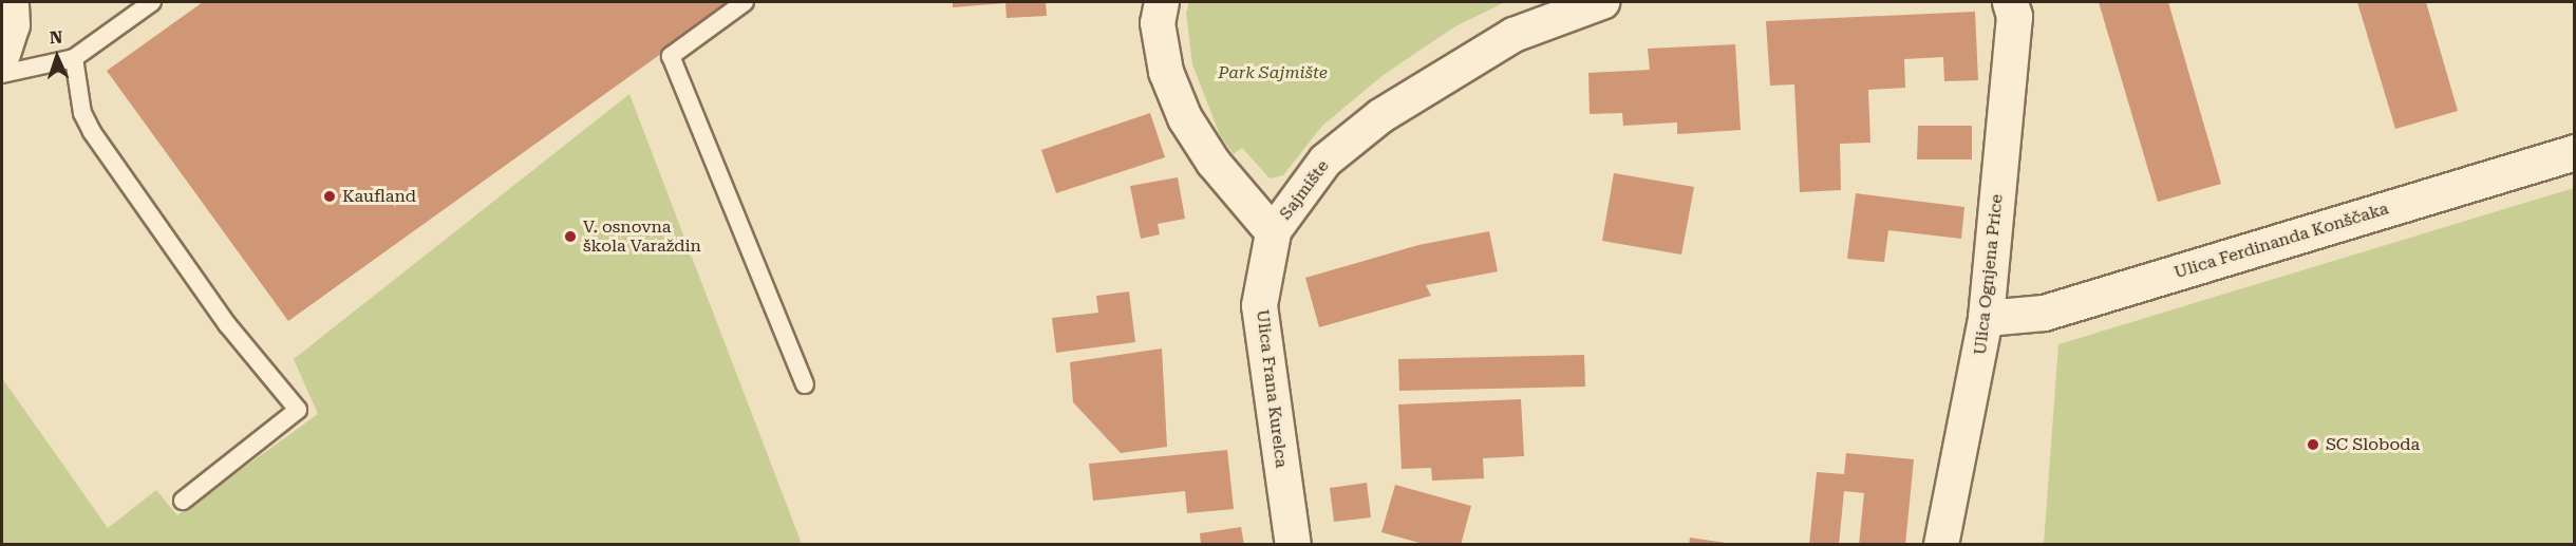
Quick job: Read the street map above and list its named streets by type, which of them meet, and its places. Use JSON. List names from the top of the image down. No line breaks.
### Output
{"streets":{"street":["Sajmište","Ulica Ferdinanda Konščaka","Ulica Ognjena Price","Ulica Frana Kurelca"]},"crossings":[["Sajmište","Ulica Frana Kurelca"],["Ulica Ferdinanda Konščaka","Ulica Ognjena Price"]],"parks":["Park Sajmište"],"places":["Kaufland","V. osnovna škola Varaždin","SC Sloboda"],"north":"top"}
